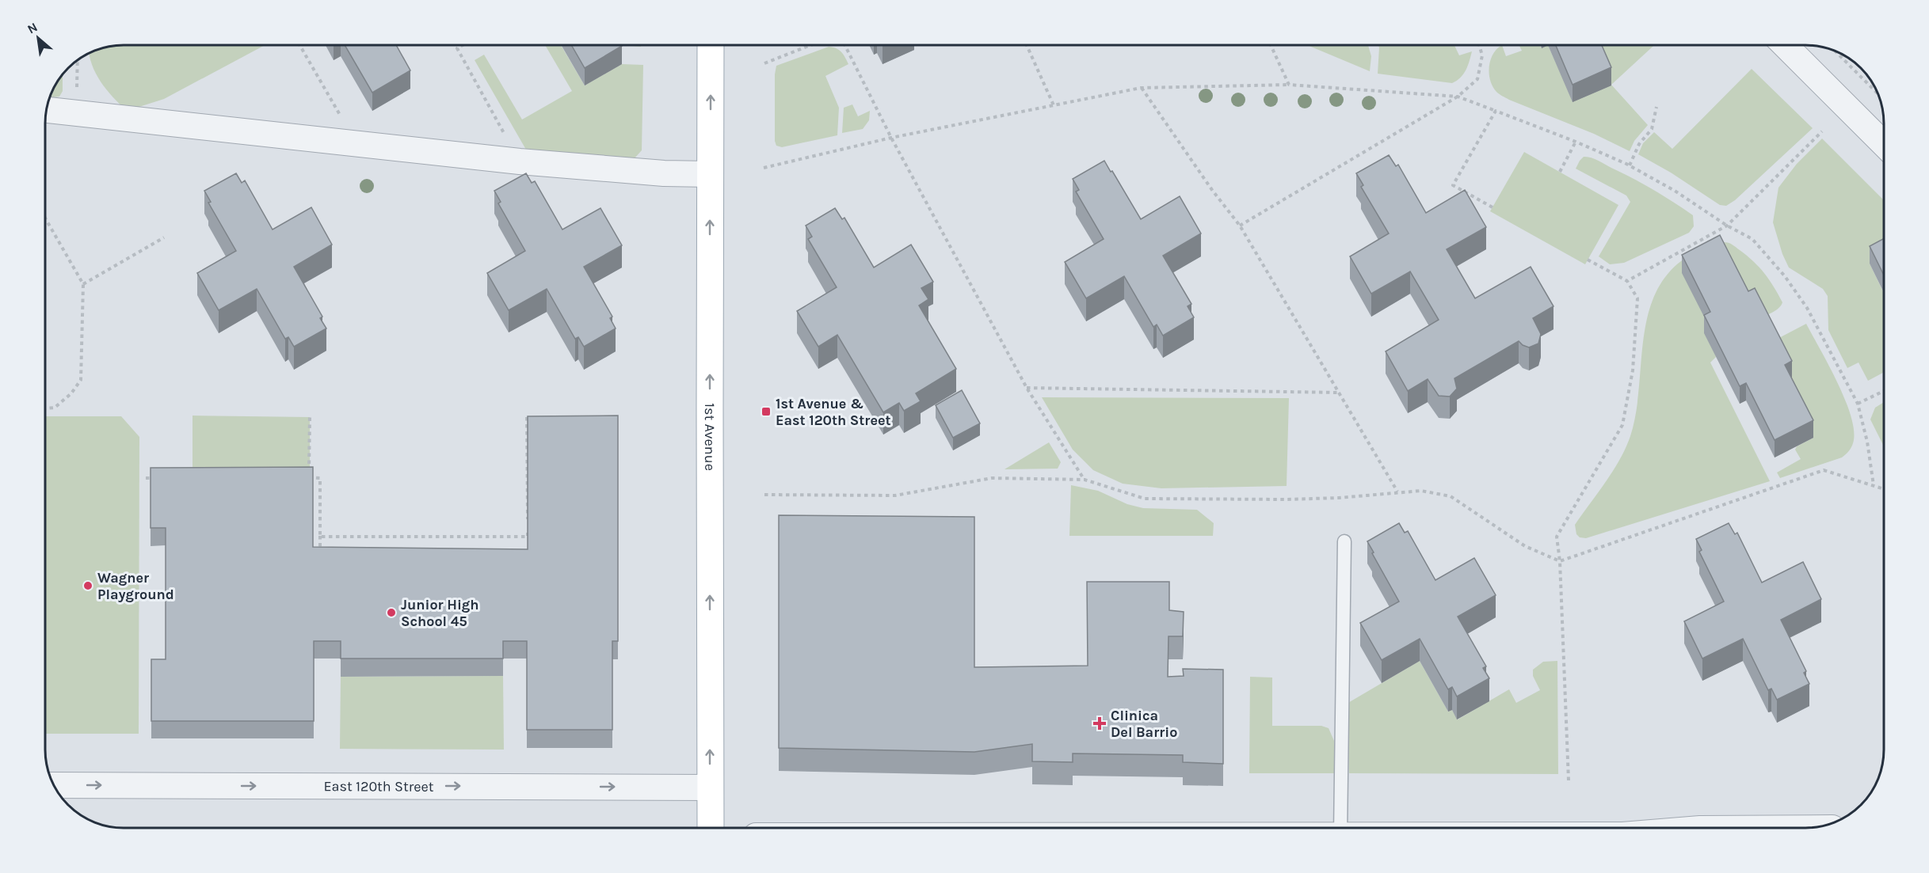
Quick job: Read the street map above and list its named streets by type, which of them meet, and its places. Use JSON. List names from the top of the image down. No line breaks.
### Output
{"streets":{"main road":["1st Avenue"],"street":["East 120th Street"]},"crossings":[["1st Avenue","East 120th Street"]],"one_way":["1st Avenue","East 120th Street"],"places":{"transit":["1st Avenue & East 120th Street"],"other":["Wagner Playground","Junior High School 45"],"health":["Clinica Del Barrio"]},"north":"top left"}
